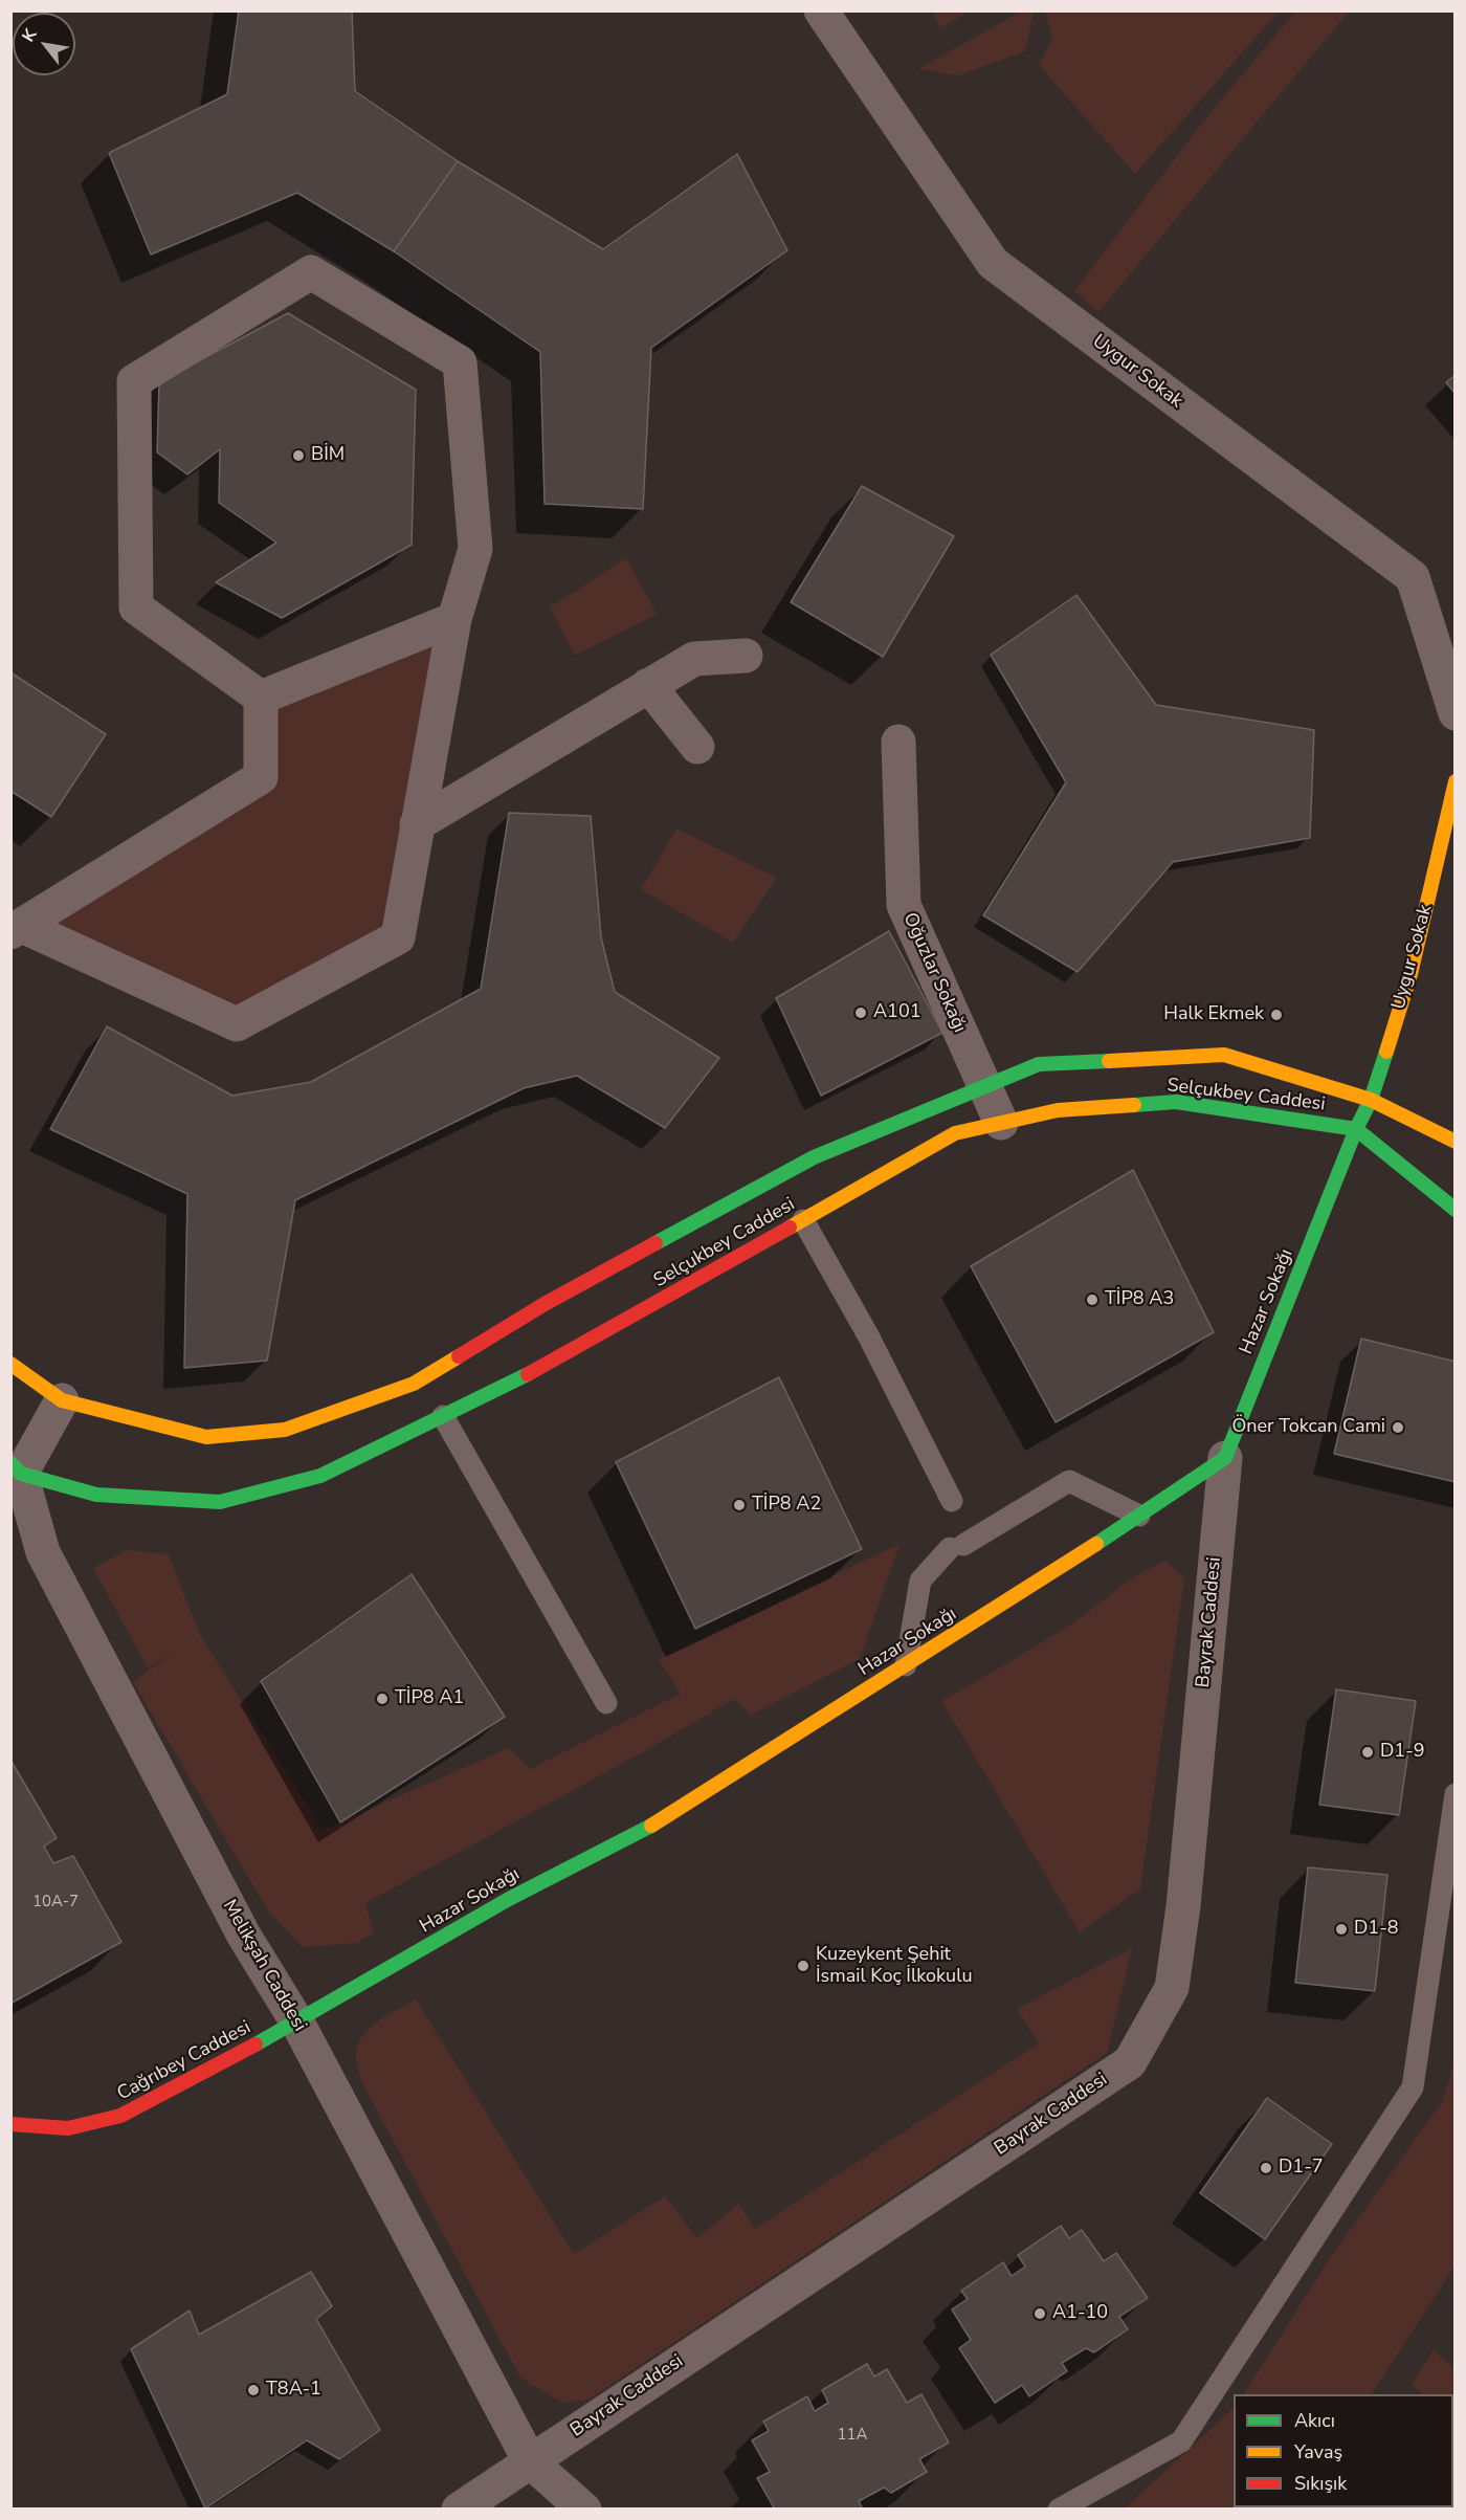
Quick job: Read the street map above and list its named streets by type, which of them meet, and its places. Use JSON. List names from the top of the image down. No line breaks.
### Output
{"streets":{"street":["Uygur Sokak","Oğuzlar Sokağı","Selçukbey Caddesi","Hazar Sokağı","Bayrak Caddesi","Melikşah Caddesi","Cağrıbey Caddesi"]},"crossings":[["Uygur Sokak","Selçukbey Caddesi"],["Uygur Sokak","Hazar Sokağı"],["Oğuzlar Sokağı","Selçukbey Caddesi"],["Selçukbey Caddesi","Hazar Sokağı"],["Selçukbey Caddesi","Melikşah Caddesi"],["Hazar Sokağı","Bayrak Caddesi"],["Hazar Sokağı","Melikşah Caddesi"],["Hazar Sokağı","Cağrıbey Caddesi"],["Bayrak Caddesi","Melikşah Caddesi"],["Melikşah Caddesi","Cağrıbey Caddesi"]],"places":["BİM","A101","Halk Ekmek","TİP8 A3","Öner Tokcan Cami","TİP8 A2","TİP8 A1","D1-9","D1-8","Kuzeykent Şehit İsmail Koç İlkokulu","D1-7","A1-10","T8A-1"],"house_numbers":["10A-7","11A"],"legend":["Akıcı","Yavaş","Sıkışık"],"north":"top left"}
